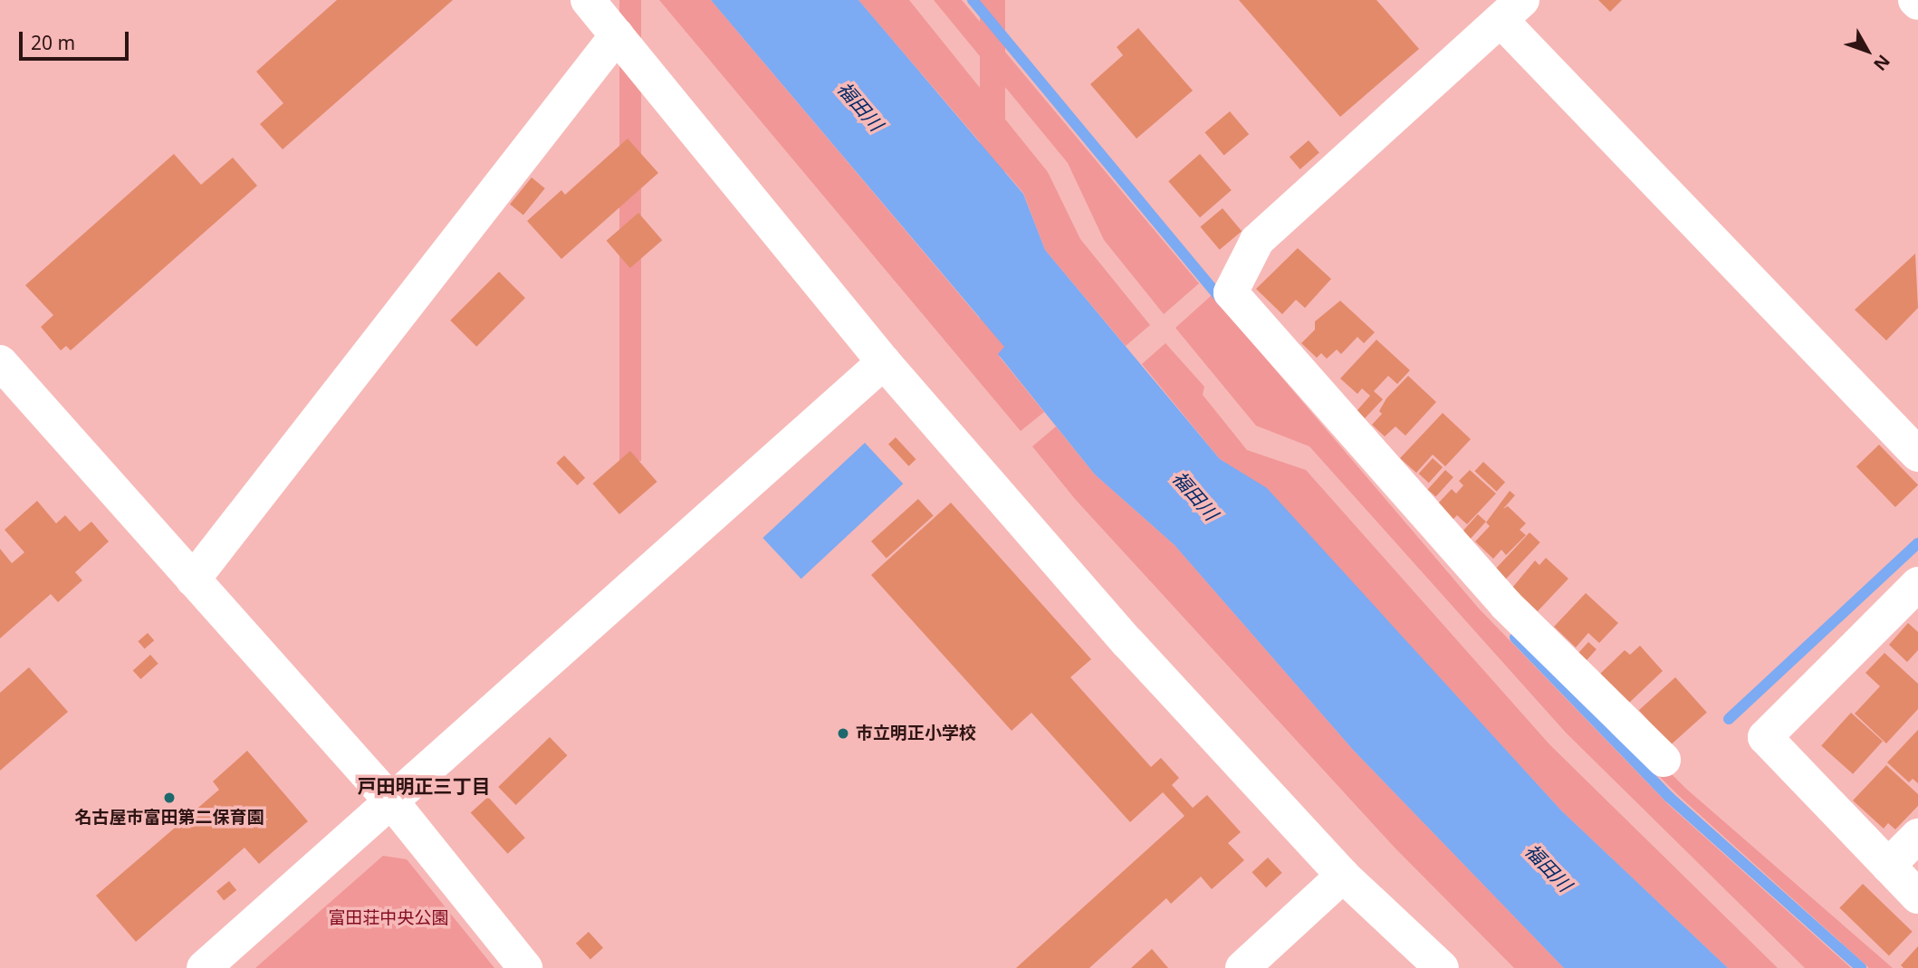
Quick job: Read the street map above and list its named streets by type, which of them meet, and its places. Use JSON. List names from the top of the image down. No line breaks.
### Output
{"districts":["戸田明正三丁目"],"water":["福田川"],"parks":["富田荘中央公園"],"places":["市立明正小学校","名古屋市富田第二保育園"],"scale_bar":"20 m","north":"bottom right"}
